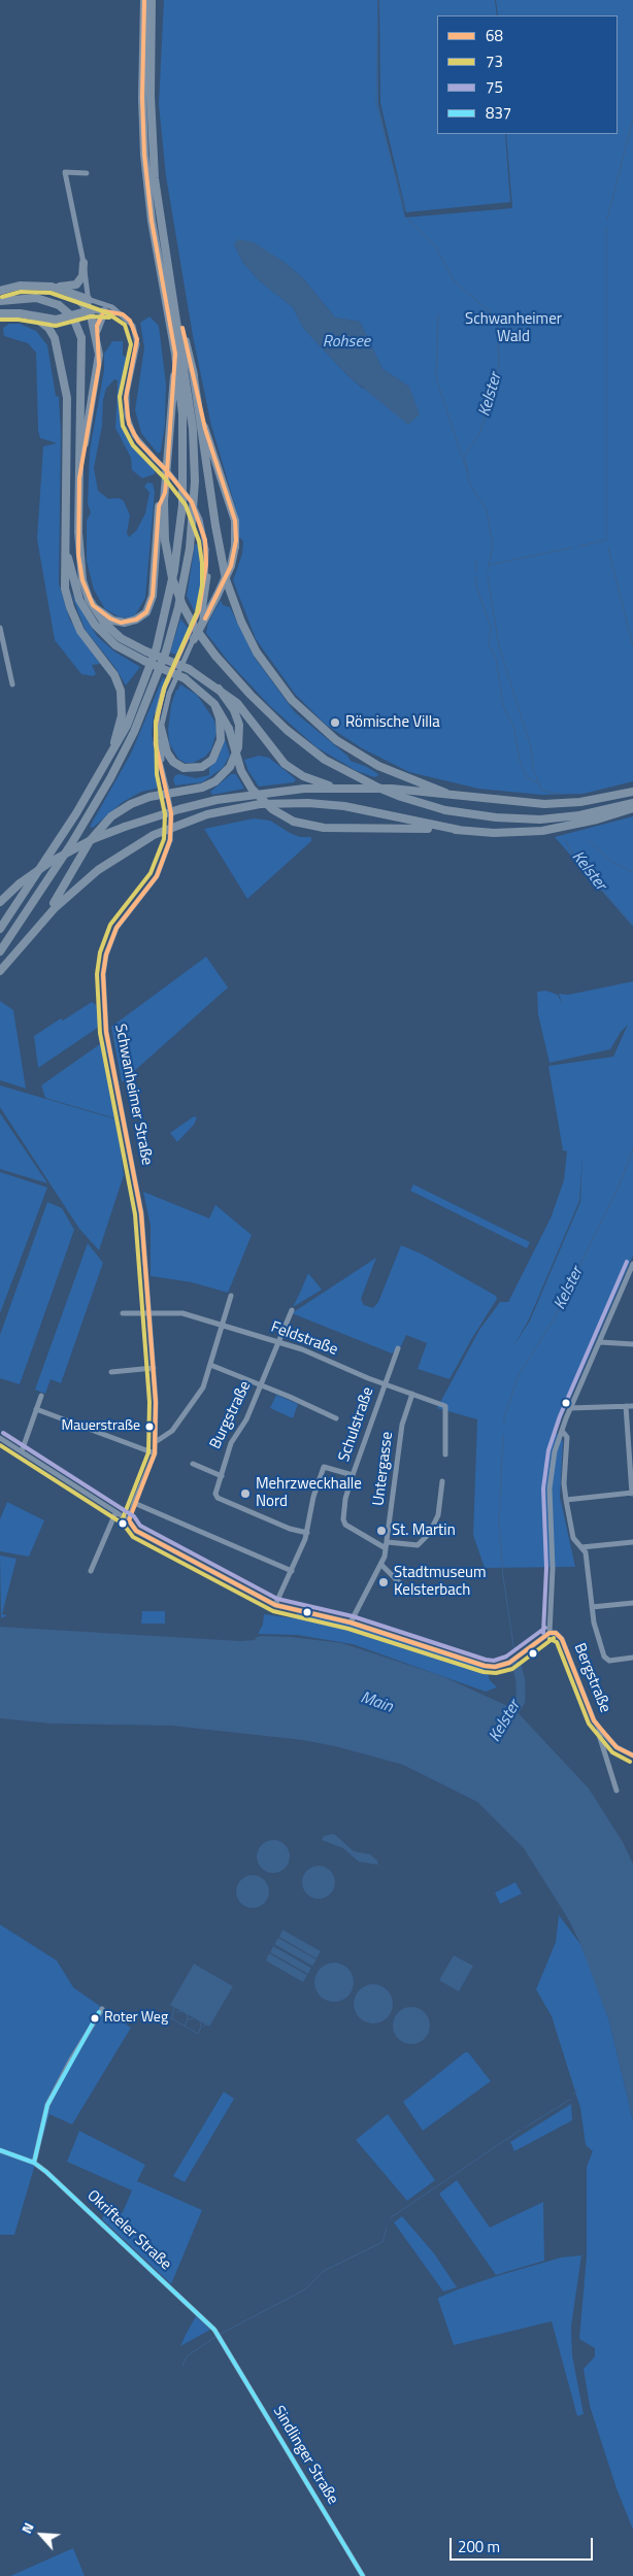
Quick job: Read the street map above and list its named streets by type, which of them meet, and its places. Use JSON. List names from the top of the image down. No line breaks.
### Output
{"streets":{"street":["Schwanheimer Straße","Feldstraße","Burgstraße","Schulstraße","Untergasse","Bergstraße","Okrifteler Straße","Sindlinger Straße"]},"crossings":[["Schwanheimer Straße","Feldstraße"],["Feldstraße","Burgstraße"],["Feldstraße","Schulstraße"],["Feldstraße","Untergasse"],["Schulstraße","Untergasse"],["Okrifteler Straße","Sindlinger Straße"]],"water":["Rohsee","Kelster","Main"],"parks":["Schwanheimer Wald"],"places":["Römische Villa","Mauerstraße","Mehrzweckhalle Nord","St. Martin","Stadtmuseum Kelsterbach","Roter Weg"],"lines":["transit line 68","transit line 73","transit line 75","transit line 837"],"legend":["68","73","75","837"],"scale_bar":"200 m","north":"top left"}
